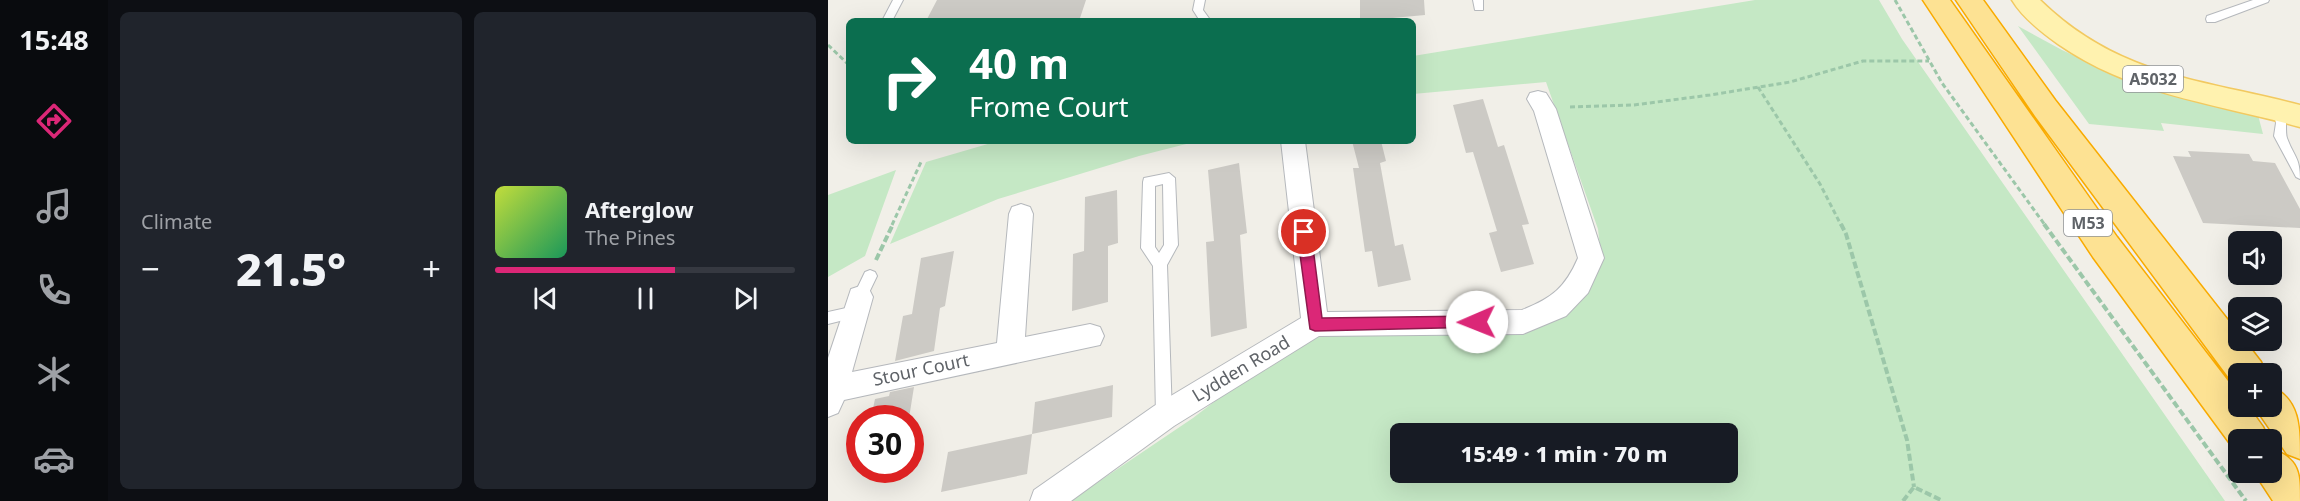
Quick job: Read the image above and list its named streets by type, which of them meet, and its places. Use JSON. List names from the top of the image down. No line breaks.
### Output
{"streets":{"highway":["M53"],"main road":["A5032"],"street":["Lydden Road","Stour Court"]},"page":{"tabs":"15:48","tile":"Climate","turn":["40 m","Frome Court"],"song":["Afterglow","The Pines"],"map_buttons":["+","−"],"heat":["−","21.5°","+"],"limit":"30","trip":"15:49 · 1 min · 70 m"}}
